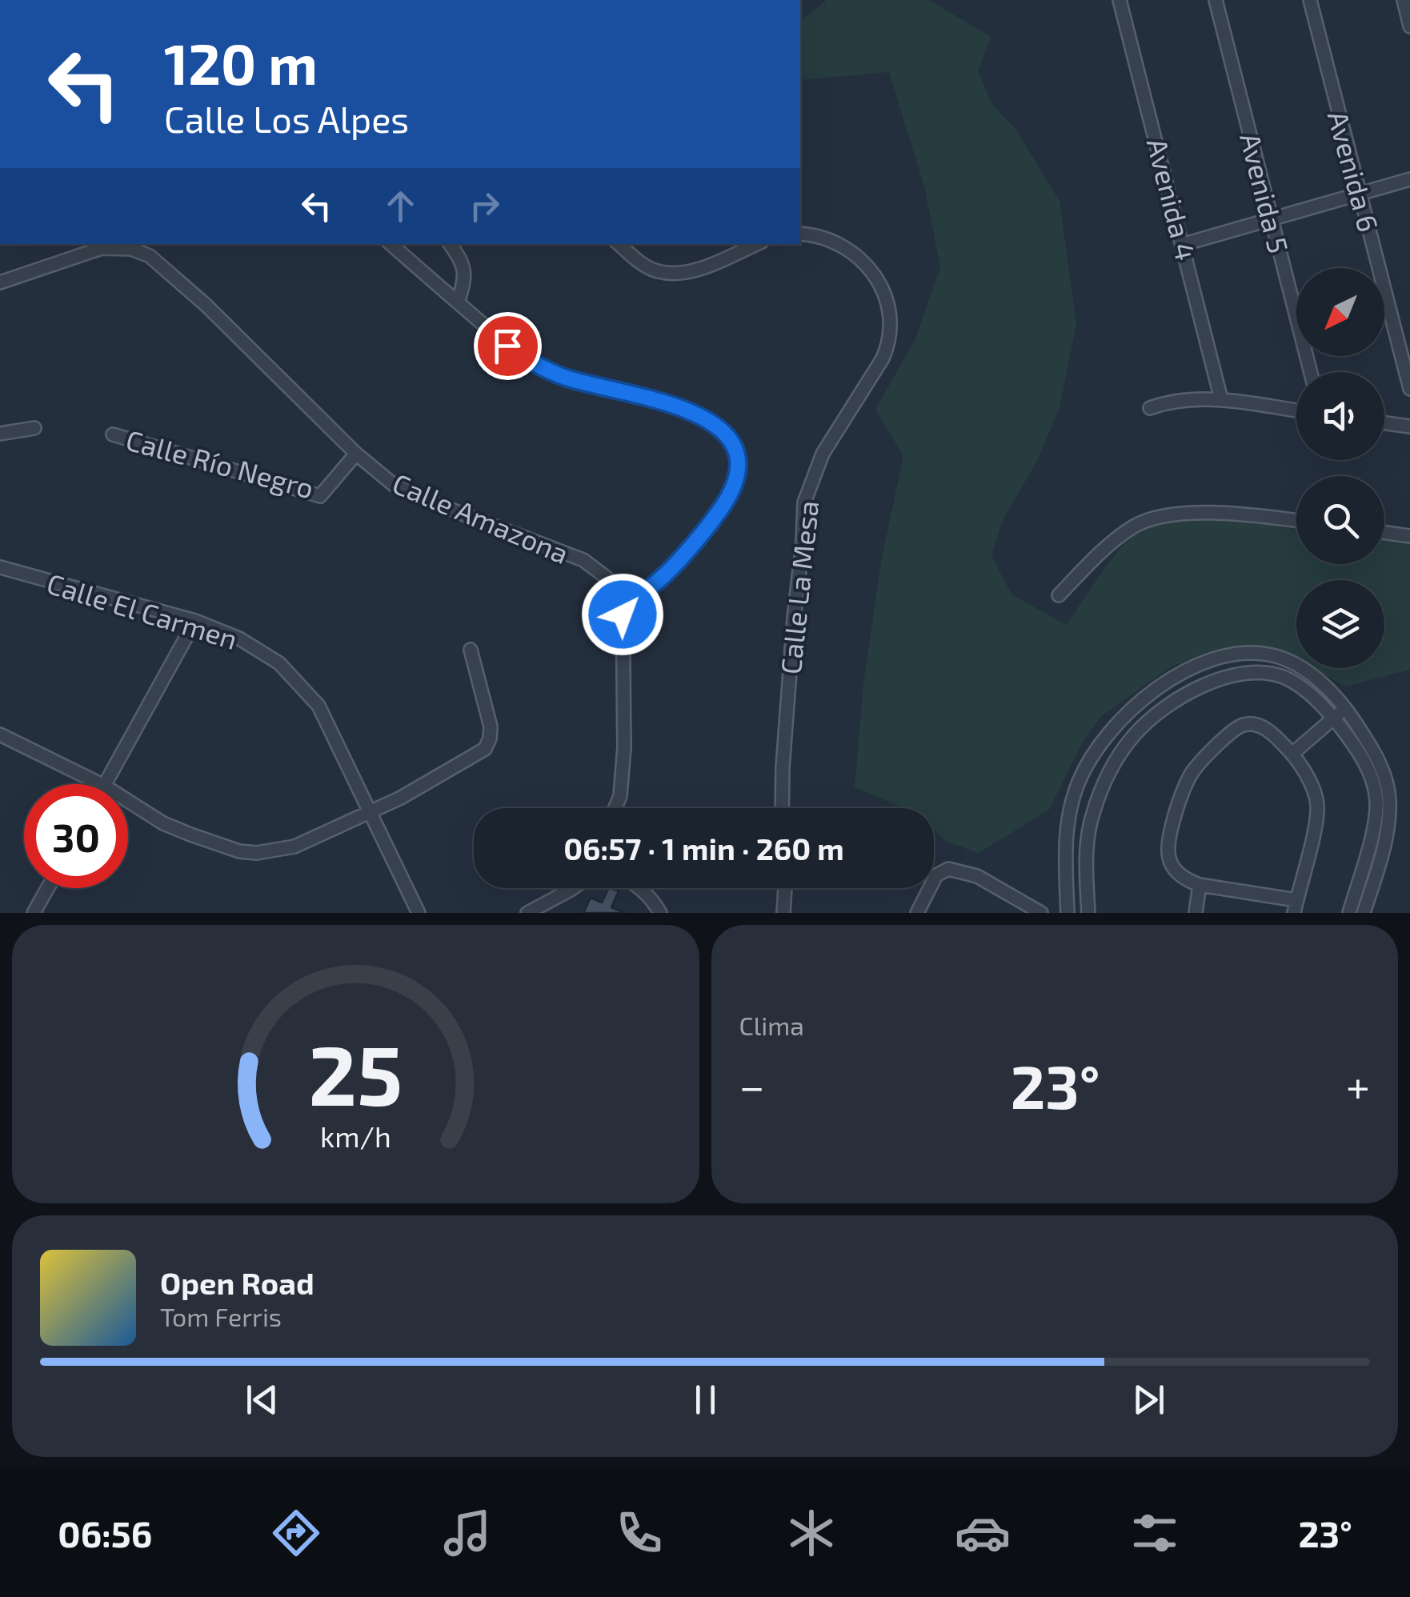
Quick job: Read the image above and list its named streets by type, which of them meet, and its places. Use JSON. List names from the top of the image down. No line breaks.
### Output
{"streets":{"street":["Avenida 6","Avenida 5","Avenida 4","Calle Río Negro","Calle Amazona","Calle La Mesa","Calle El Carmen"]},"crossings":[["Calle Río Negro","Calle Amazona"]],"north":"bottom left","page":{"turn":["120 m","Calle Los Alpes"],"limit":"30","trip":"06:57 · 1 min · 260 m","tile":"Clima","heat":["−","23°","+"],"song":["Open Road","Tom Ferris"],"tabs":["06:56","23°"],"gauge":["25","km/h"]}}
